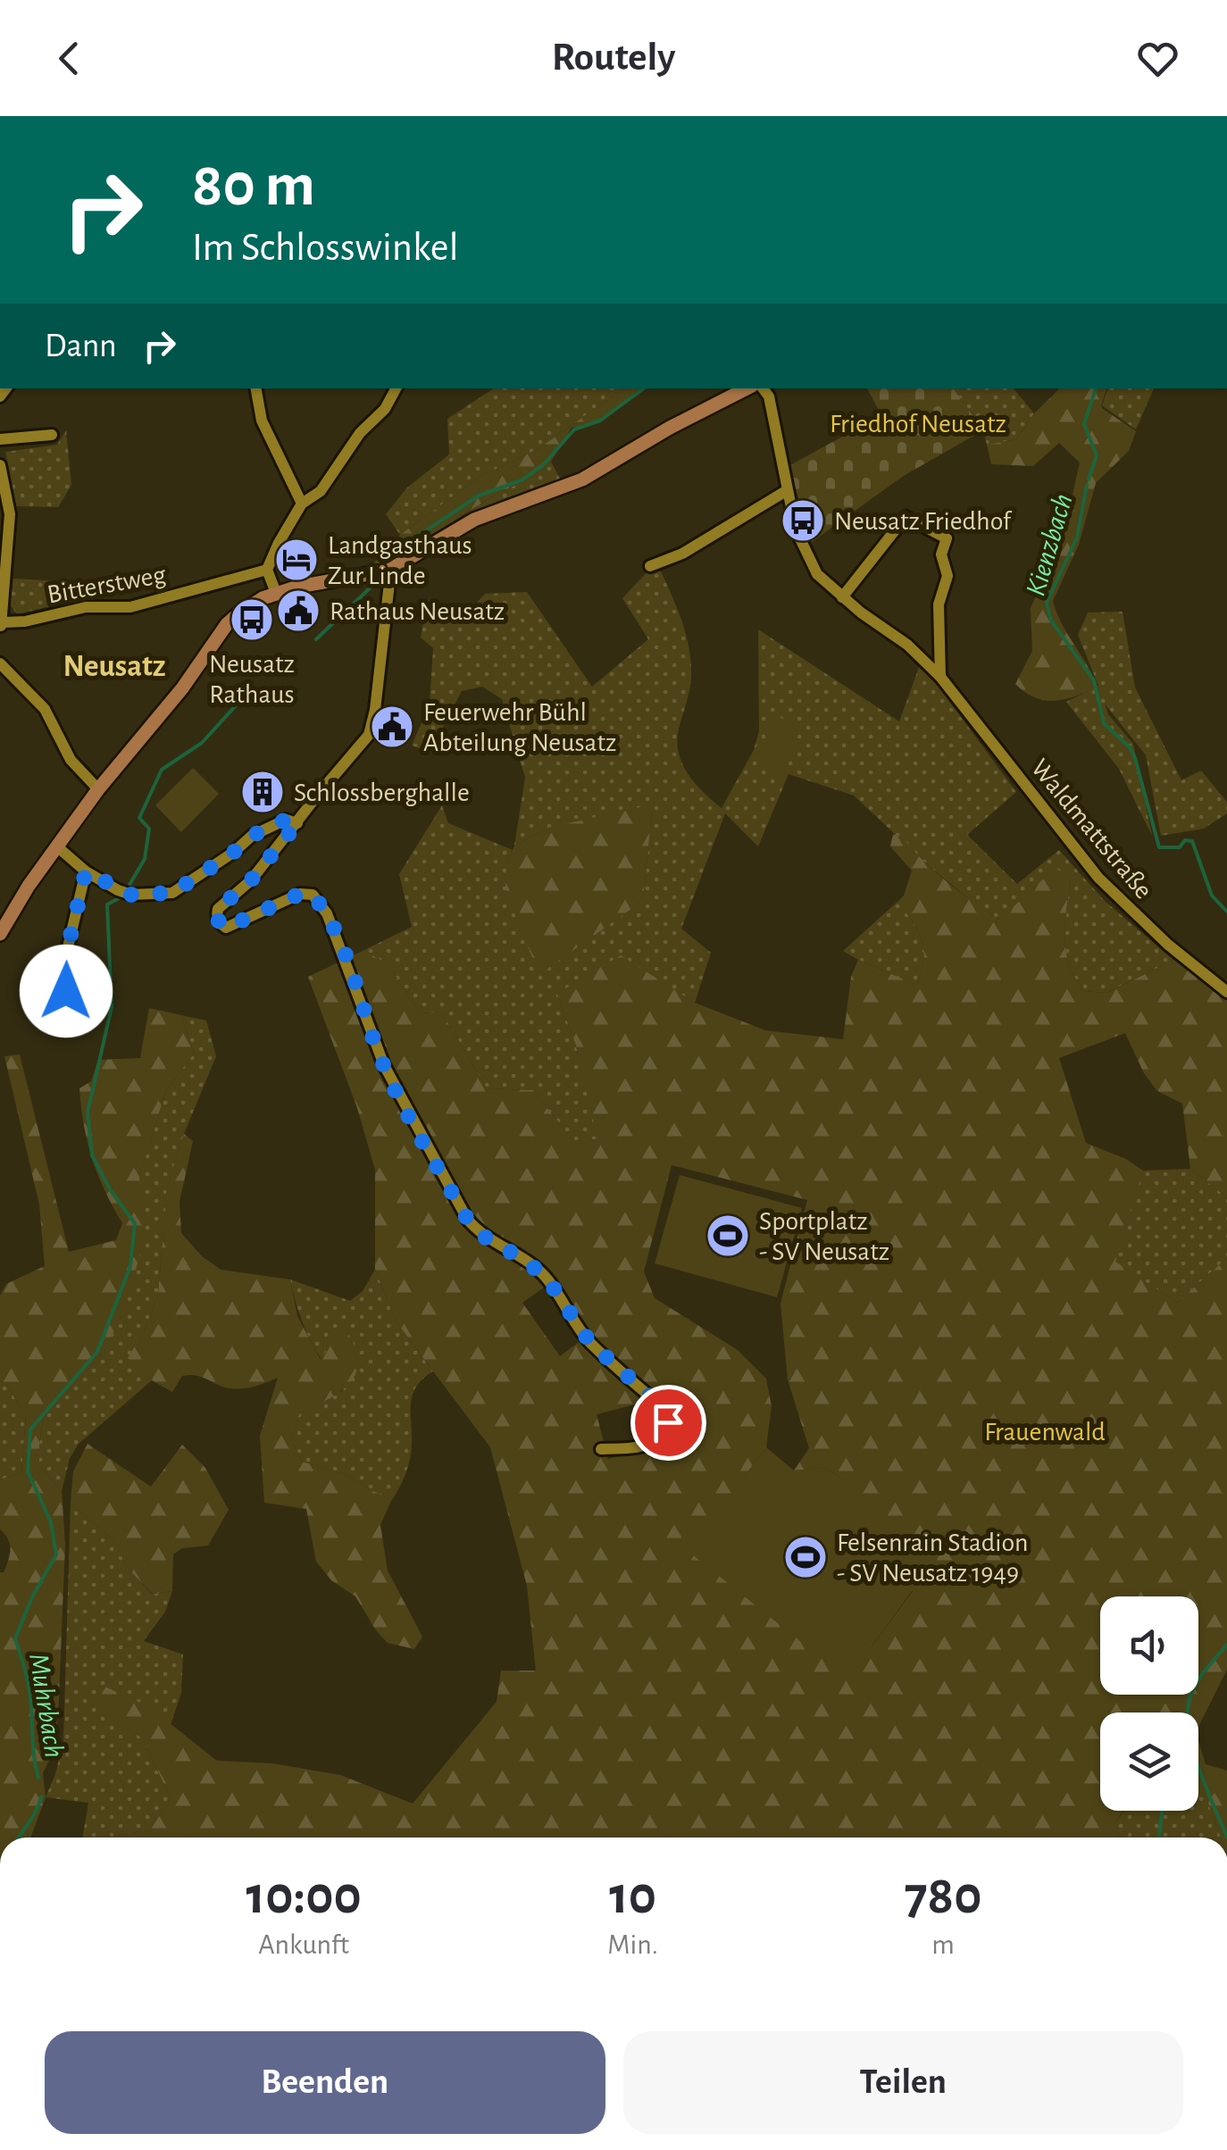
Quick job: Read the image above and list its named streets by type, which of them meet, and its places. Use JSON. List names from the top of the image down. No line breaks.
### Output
{"streets":{"street":["Bitterstweg","Waldmattstraße"]},"districts":["Neusatz"],"water":["Kienzbach","Muhrbach"],"parks":["Friedhof Neusatz","Frauenwald"],"places":{"bus stop":["Neusatz Friedhof","Neusatz Rathaus"],"hotel":["Landgasthaus Zur Linde"],"public building":["Rathaus Neusatz","Feuerwehr Bühl Abteilung Neusatz"],"building":["Schlossberghalle"],"sports":["Sportplatz - SV Neusatz","Felsenrain Stadion - SV Neusatz 1949"]},"page":{"header":"Routely","turn":["80 m","Im Schlosswinkel"],"then":"Dann","eta":["10:00","Ankunft","10","Min.","780","m"],"buttons":["Beenden","Teilen"]}}
